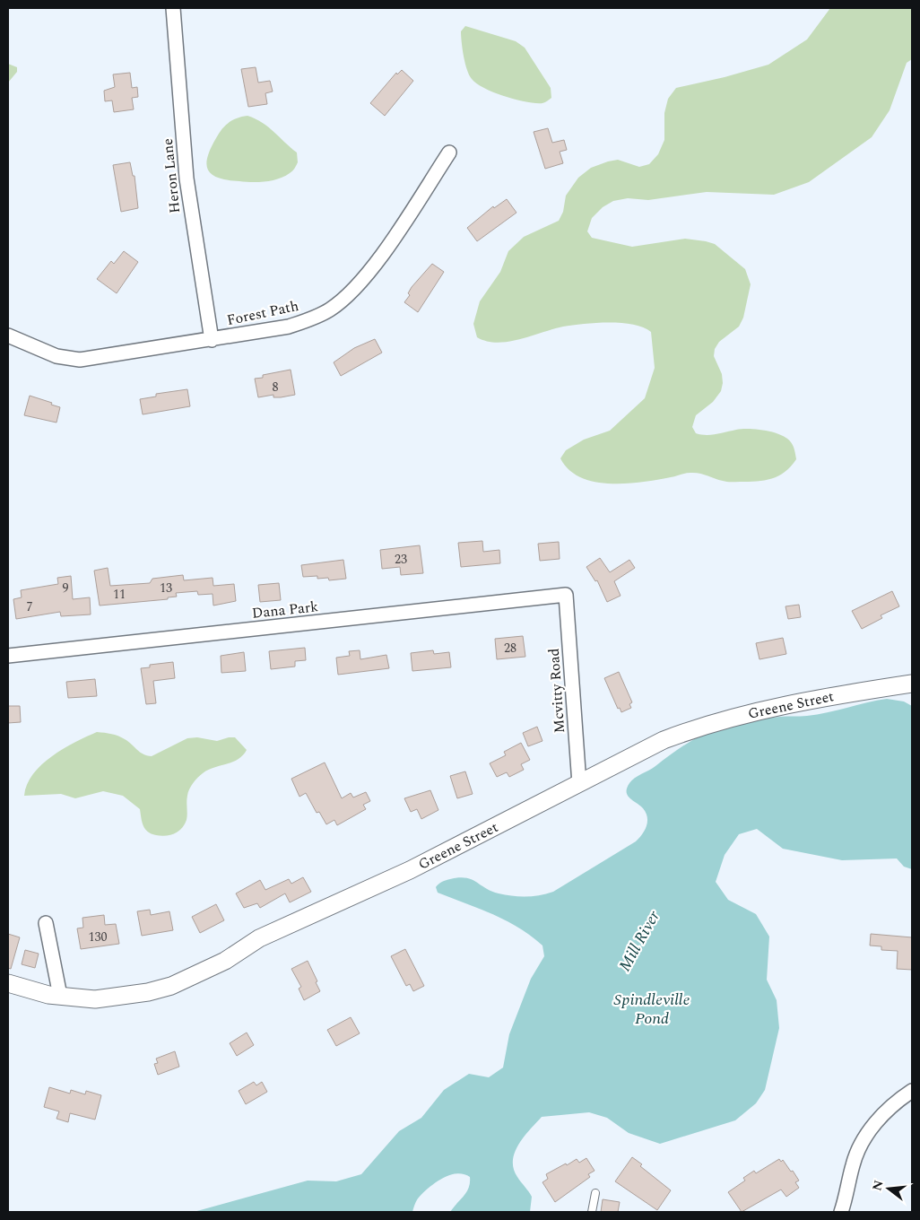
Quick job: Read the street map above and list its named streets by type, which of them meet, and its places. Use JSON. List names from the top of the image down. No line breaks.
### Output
{"streets":{"street":["Heron Lane","Forest Path","Dana Park","Mcvitty Road","Greene Street"]},"crossings":[["Heron Lane","Forest Path"],["Dana Park","Mcvitty Road"],["Mcvitty Road","Greene Street"]],"water":["Mill River","Spindleville Pond"],"house_numbers":["8","23","9","13","11","7","28","130"],"north":"left"}
